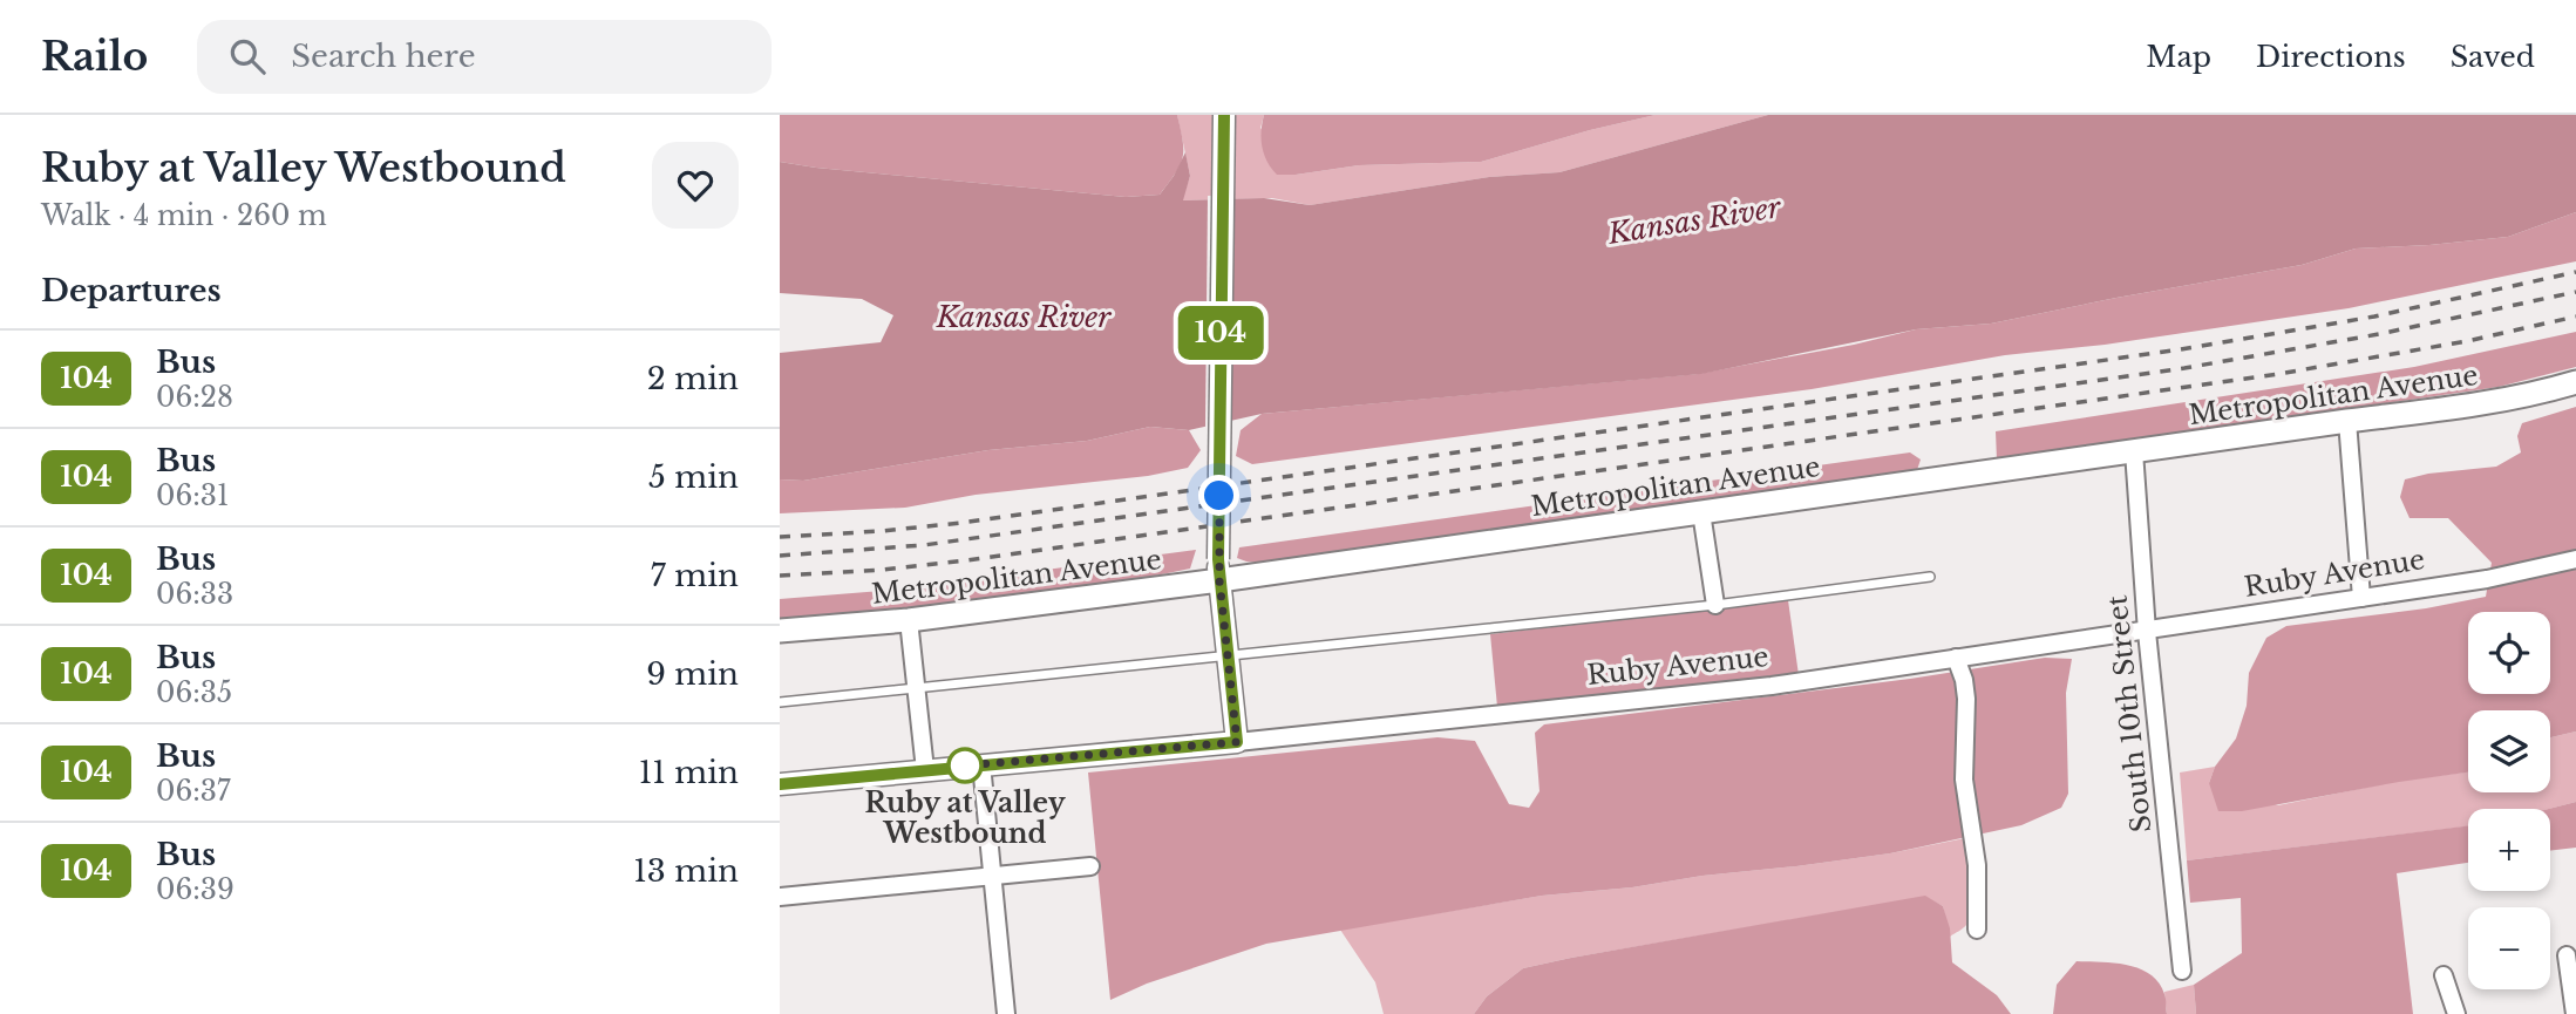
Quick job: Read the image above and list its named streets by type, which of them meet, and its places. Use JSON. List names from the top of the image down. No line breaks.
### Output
{"streets":{"main road":["Metropolitan Avenue"],"street":["Ruby Avenue","South 10th Street"]},"crossings":[["Metropolitan Avenue","South 10th Street"],["Ruby Avenue","South 10th Street"]],"water":["Kansas River"],"places":["Ruby at Valley Westbound"],"lines":["bus line 104"],"page":{"header":"Railo","search":"Search here","nav":["Map","Directions","Saved"],"heading":[["Ruby at Valley Westbound","Walk · 4 min · 260 m"],"Departures"],"on_map":"104","list":[{"mark":"104","name":"Bus","note":"06:28","value":"2 min"},{"mark":"104","name":"Bus","note":"06:31","value":"5 min"},{"mark":"104","name":"Bus","note":"06:33","value":"7 min"},{"mark":"104","name":"Bus","note":"06:35","value":"9 min"},{"mark":"104","name":"Bus","note":"06:37","value":"11 min"},{"mark":"104","name":"Bus","note":"06:39","value":"13 min"}],"map_buttons":["+","−"]}}
